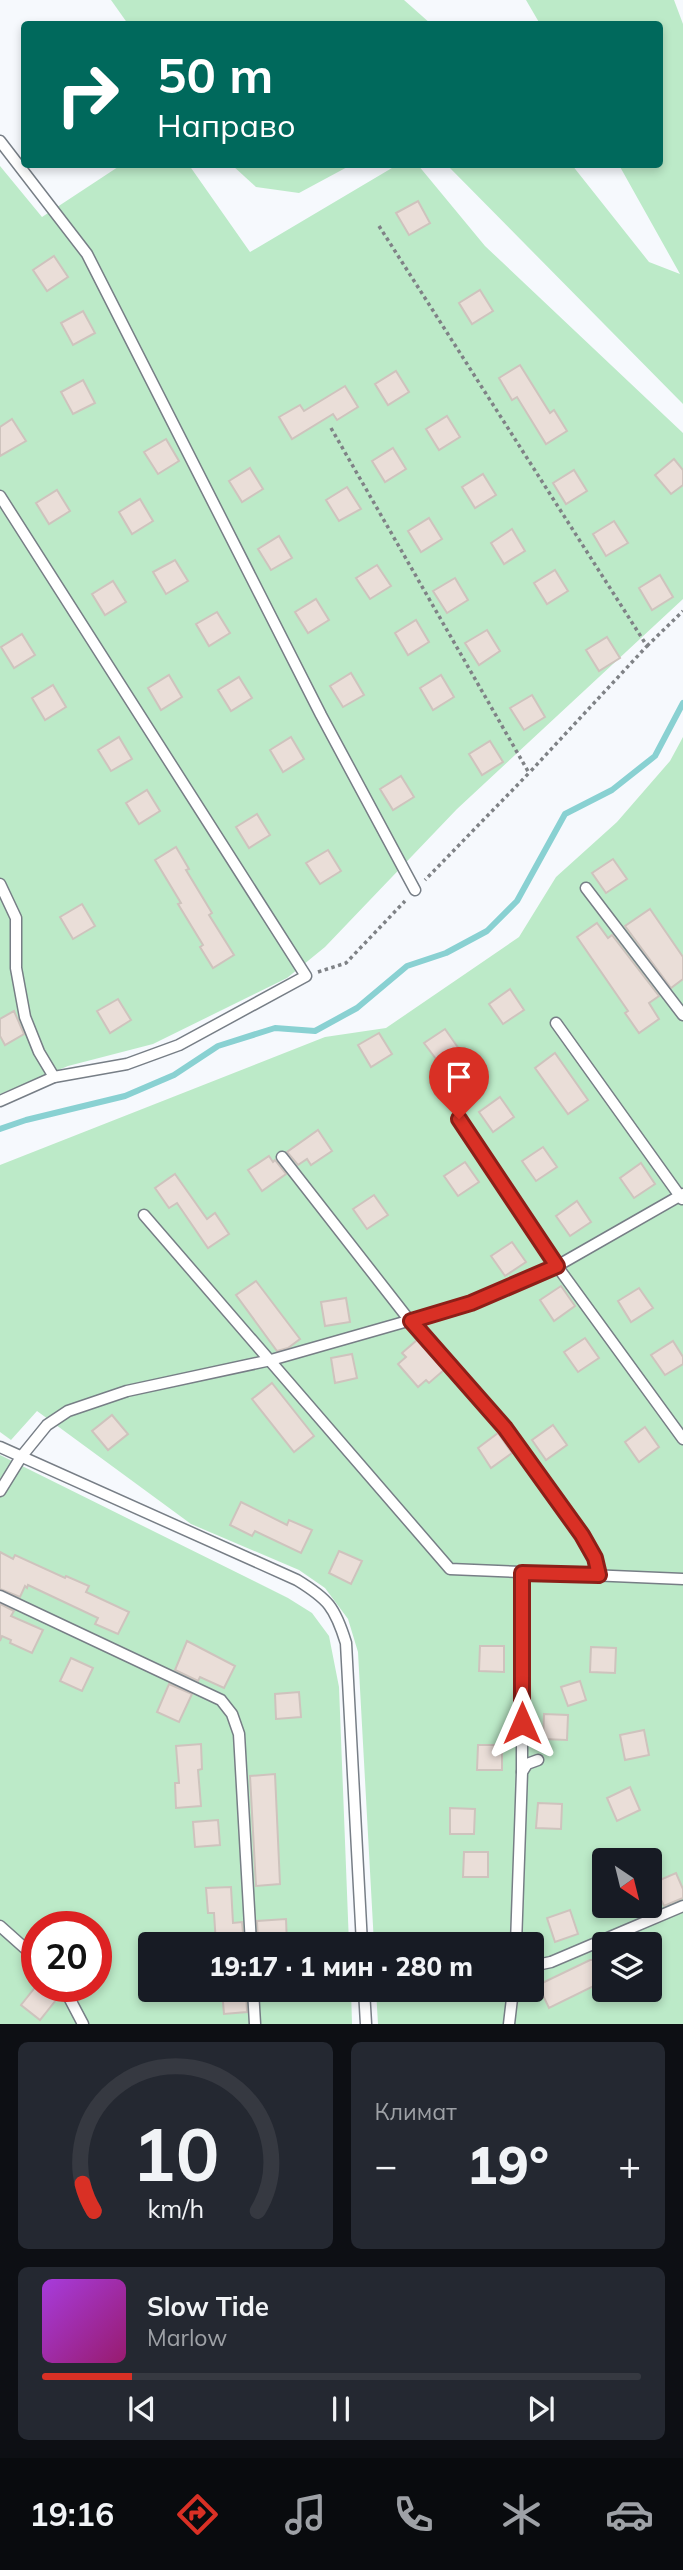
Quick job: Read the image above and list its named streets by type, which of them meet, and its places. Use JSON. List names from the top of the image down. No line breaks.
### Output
{"north":"bottom right","page":{"turn":["50 m","Направо"],"limit":"20","trip":"19:17 · 1 мин · 280 m","tile":"Климат","heat":["−","19°","+"],"song":["Slow Tide","Marlow"],"tabs":"19:16","gauge":["10","km/h"]}}
